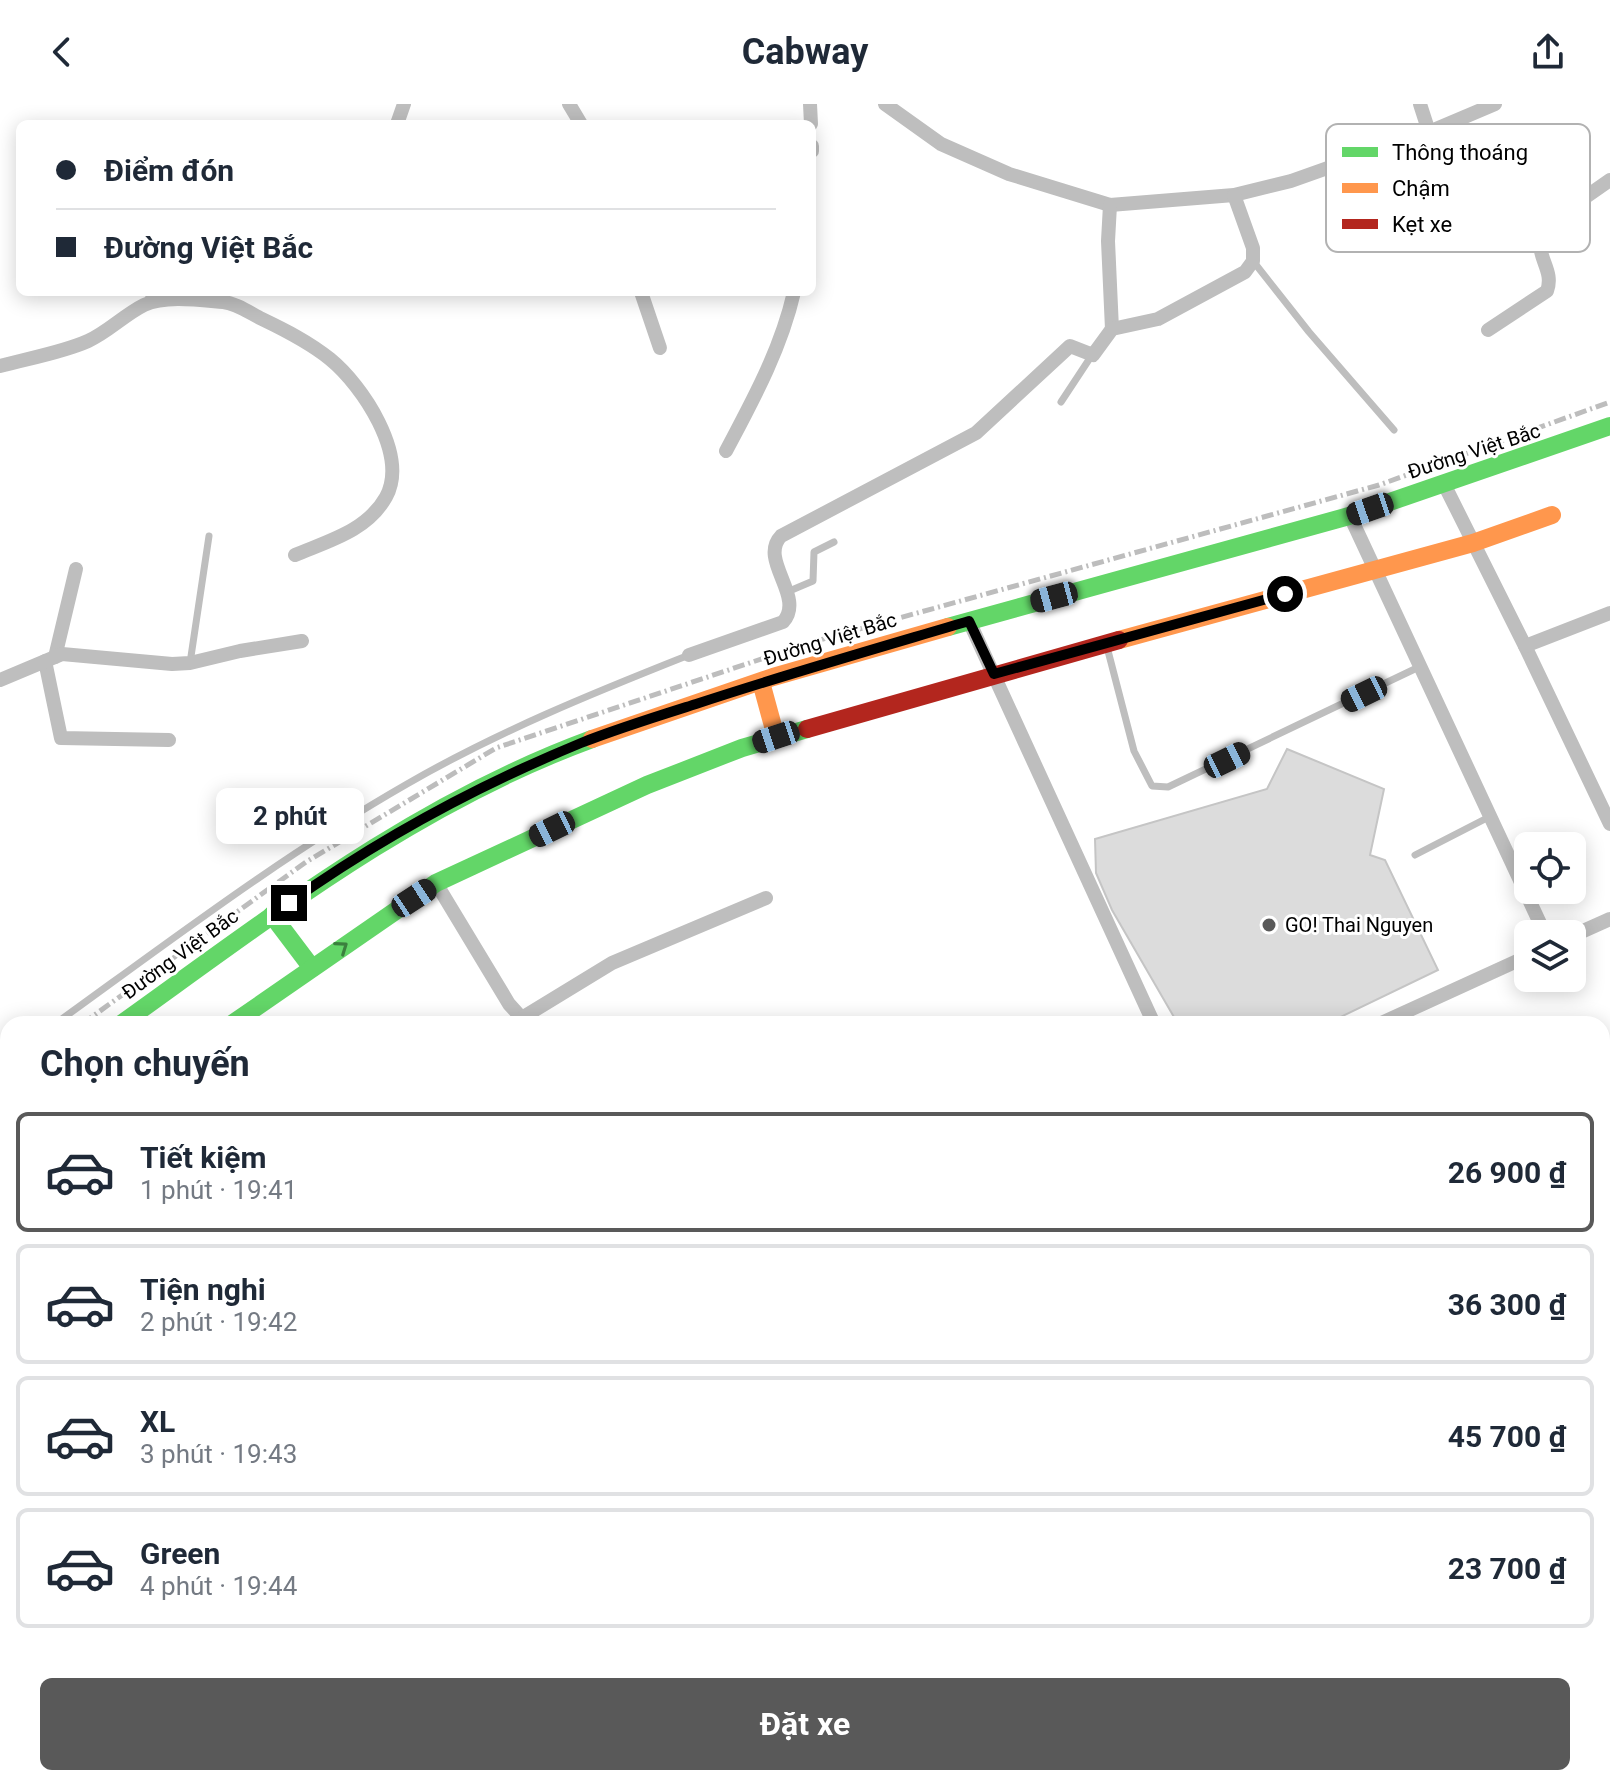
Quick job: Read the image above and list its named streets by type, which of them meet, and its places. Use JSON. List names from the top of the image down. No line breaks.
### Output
{"streets":{"main road":["Đường Việt Bắc"]},"places":["GO! Thai Nguyen"],"legend":["Thông thoáng","Chậm","Kẹt xe"],"page":{"header":"Cabway","banner":["Điểm đón","Đường Việt Bắc"],"bubble":"2 phút","heading":"Chọn chuyến","list":[{"name":"Tiết kiệm","note":"1 phút · 19:41","value":"26 900 ₫"},{"name":"Tiện nghi","note":"2 phút · 19:42","value":"36 300 ₫"},{"name":"XL","note":"3 phút · 19:43","value":"45 700 ₫"},{"name":"Green","note":"4 phút · 19:44","value":"23 700 ₫"}],"buttons":"Đặt xe"}}
